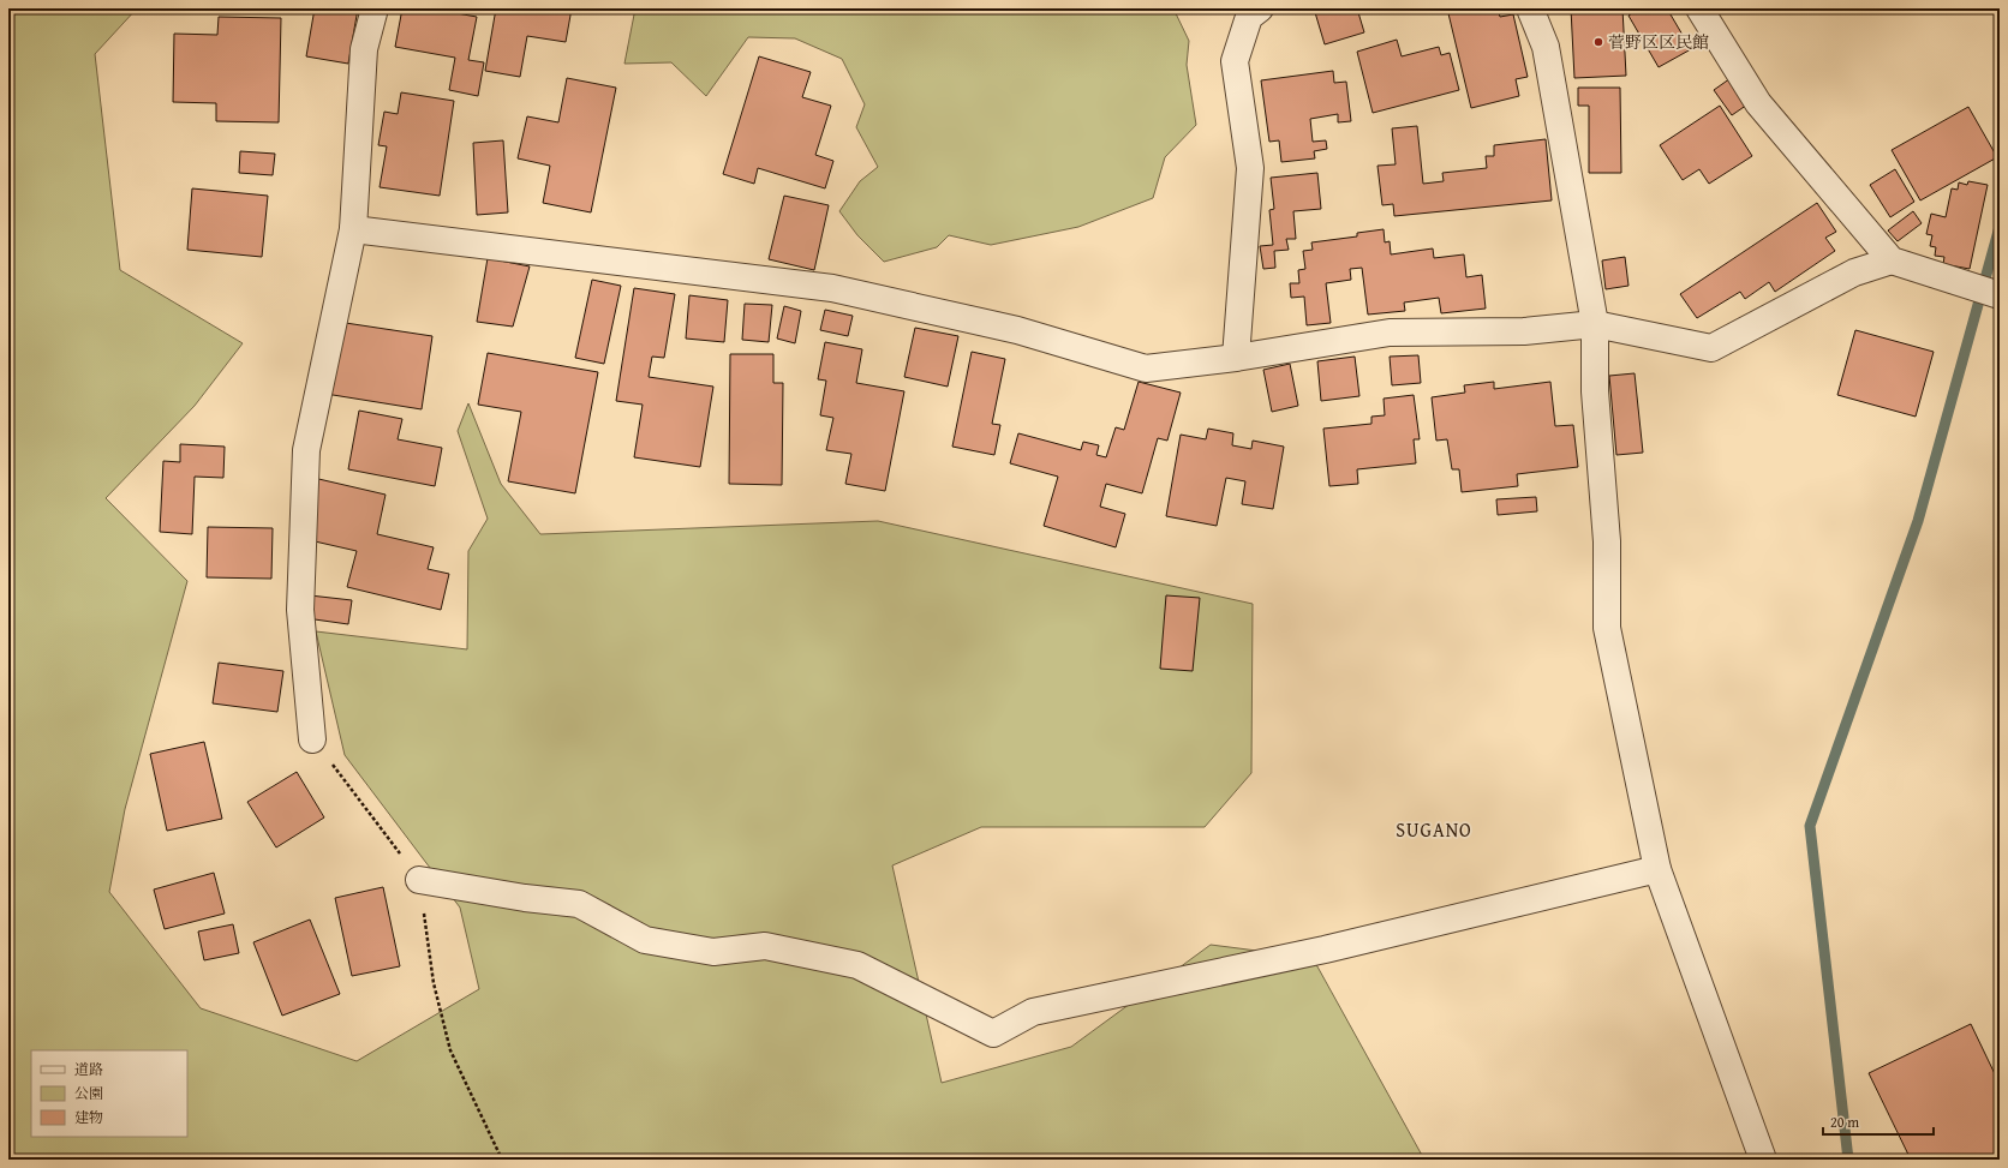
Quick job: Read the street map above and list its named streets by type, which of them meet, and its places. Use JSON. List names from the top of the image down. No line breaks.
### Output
{"districts":["SUGANO"],"places":["菅野区区民館"],"legend":["道路","公園","建物"],"scale_bar":"20 m"}
